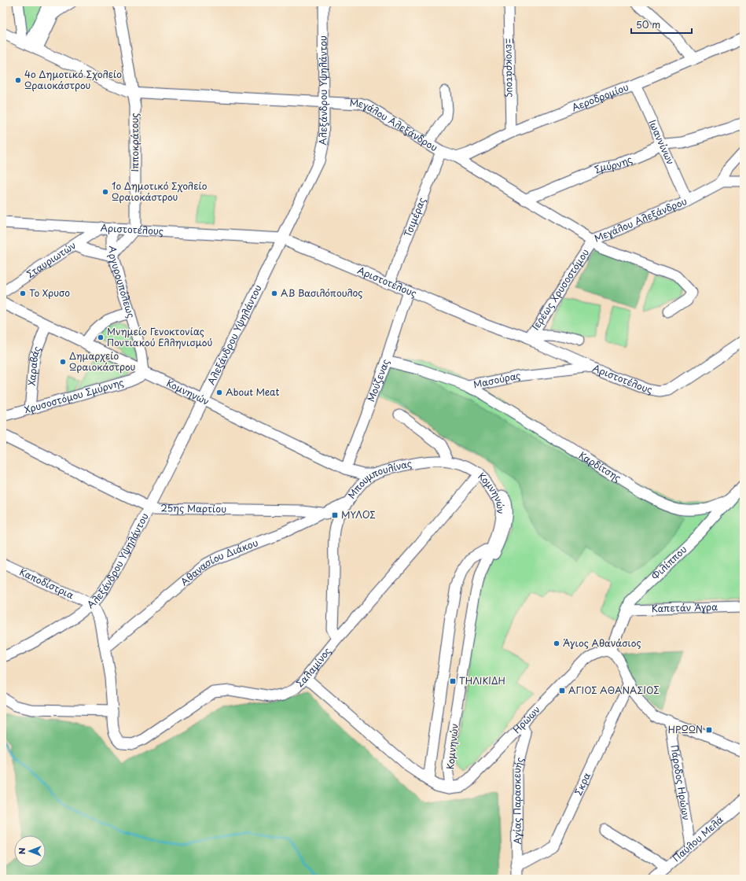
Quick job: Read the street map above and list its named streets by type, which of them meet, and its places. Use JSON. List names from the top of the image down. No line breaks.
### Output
{"streets":{"street":["Ξενοκράτους","Αλεξάνδρου Υψηλάντου","Αεροδρομίου","Μεγάλου Αλεξάνδρου","Ιωαννίνων","Ιπποκράτους","Σμύρνης","Τσιμέρας","Αριστοτέλους","Σταυριωτών","Αργυρουπόλεως","Ιερέως Χρυσοστόμου","Χαραβάς","Μούζενας","Μασούρας","Κομνηνών","Χρυσοστόμου Σμύρνης","Καρδίτσης","Μπουμπουλίνας","25ης Μαρτίου","Φιλίππου","Αθανασίου Διάκου","Καποδίστρια","Καπετάν Άγρα","Σαλαμίνος","Ηρώων","Πάροδος Ηρώων","Σκρα","Αγίας Παρασκευής","Παύλου Μελά"]},"crossings":[["Ξενοκράτους","Αεροδρομίου"],["Αλεξάνδρου Υψηλάντου","Μεγάλου Αλεξάνδρου"],["Αλεξάνδρου Υψηλάντου","Αριστοτέλους"],["Αλεξάνδρου Υψηλάντου","Κομνηνών"],["Αλεξάνδρου Υψηλάντου","25ης Μαρτίου"],["Αλεξάνδρου Υψηλάντου","Καποδίστρια"],["Αλεξάνδρου Υψηλάντου","Σαλαμίνος"],["Αεροδρομίου","Μεγάλου Αλεξάνδρου"],["Αεροδρομίου","Ιωαννίνων"],["Μεγάλου Αλεξάνδρου","Ιωαννίνων"],["Μεγάλου Αλεξάνδρου","Ιπποκράτους"],["Μεγάλου Αλεξάνδρου","Σμύρνης"],["Μεγάλου Αλεξάνδρου","Τσιμέρας"],["Μεγάλου Αλεξάνδρου","Ιερέως Χρυσοστόμου"],["Ιωαννίνων","Σμύρνης"],["Ιπποκράτους","Αριστοτέλους"],["Τσιμέρας","Αριστοτέλους"],["Αριστοτέλους","Σταυριωτών"],["Αριστοτέλους","Αργυρουπόλεως"],["Αριστοτέλους","Ιερέως Χρυσοστόμου"],["Αριστοτέλους","Μούζενας"],["Αριστοτέλους","Μασούρας"],["Αργυρουπόλεως","Κομνηνών"],["Αργυρουπόλεως","Χρυσοστόμου Σμύρνης"],["Χαραβάς","Κομνηνών"],["Χαραβάς","Χρυσοστόμου Σμύρνης"],["Μούζενας","Μασούρας"],["Μούζενας","Κομνηνών"],["Μασούρας","Καρδίτσης"],["Κομνηνών","Χρυσοστόμου Σμύρνης"],["Κομνηνών","Μπουμπουλίνας"],["Κομνηνών","Σαλαμίνος"],["Κομνηνών","Ηρώων"],["Καρδίτσης","Φιλίππου"],["Μπουμπουλίνας","Αθανασίου Διάκου"],["Μπουμπουλίνας","Σαλαμίνος"],["25ης Μαρτίου","Αθανασίου Διάκου"],["Φιλίππου","Καπετάν Άγρα"],["Φιλίππου","Ηρώων"],["Αθανασίου Διάκου","Σαλαμίνος"],["Καποδίστρια","Σαλαμίνος"],["Ηρώων","Αγίας Παρασκευής"],["Πάροδος Ηρώων","Παύλου Μελά"],["Σκρα","Αγίας Παρασκευής"]],"places":{"other":["4ο Δημοτικό Σχολείο Ωραιοκάστρου","1ο Δημοτικό Σχολείο Ωραιοκάστρου","Το Χρυσο","ΑΒ Βασιλόπουλος","Μνημείο Γενοκτονίας Ποντιακού Ελληνισμού","Δημαρχείο Ωραιοκάστρου","About Meat","Άγιος Αθανάσιος"],"transit":["ΜΥΛΟΣ","ΤΗΛΙΚΙΔΗ","ΑΓΙΟΣ ΑΘΑΝΑΣΙΟΣ","ΗΡΩΩΝ"]},"scale_bar":"50 m","north":"left"}
